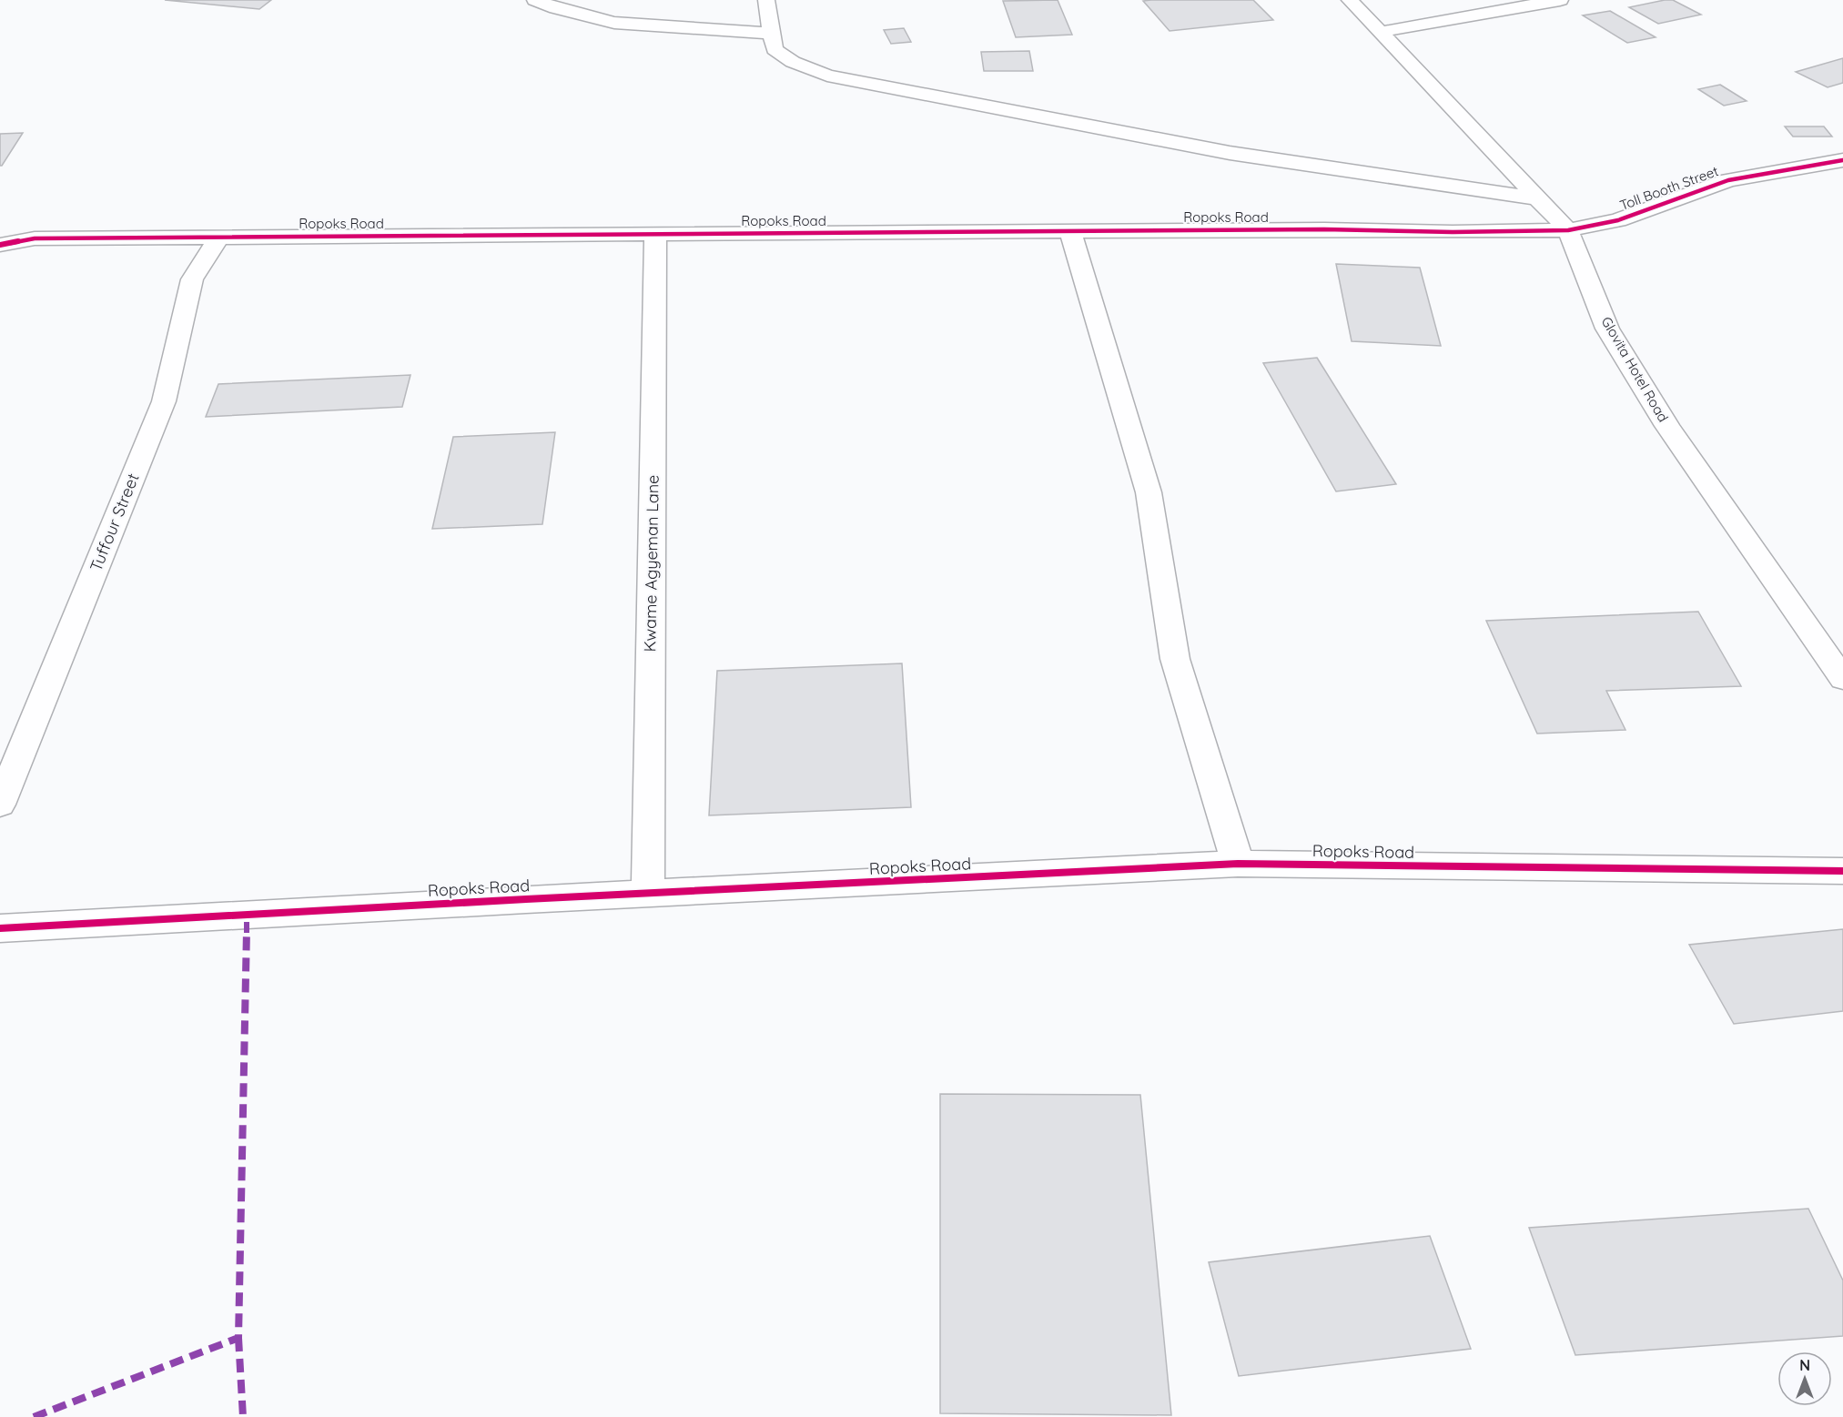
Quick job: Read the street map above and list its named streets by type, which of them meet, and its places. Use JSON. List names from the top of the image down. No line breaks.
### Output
{"streets":{"street":["Toll Booth Street","Ropoks Road","Glovita Hotel Road","Tuffour Street","Kwame Agyeman Lane"]},"crossings":[["Toll Booth Street","Ropoks Road"],["Toll Booth Street","Glovita Hotel Road"],["Ropoks Road","Glovita Hotel Road"],["Ropoks Road","Tuffour Street"],["Ropoks Road","Kwame Agyeman Lane"]],"north":"top"}
